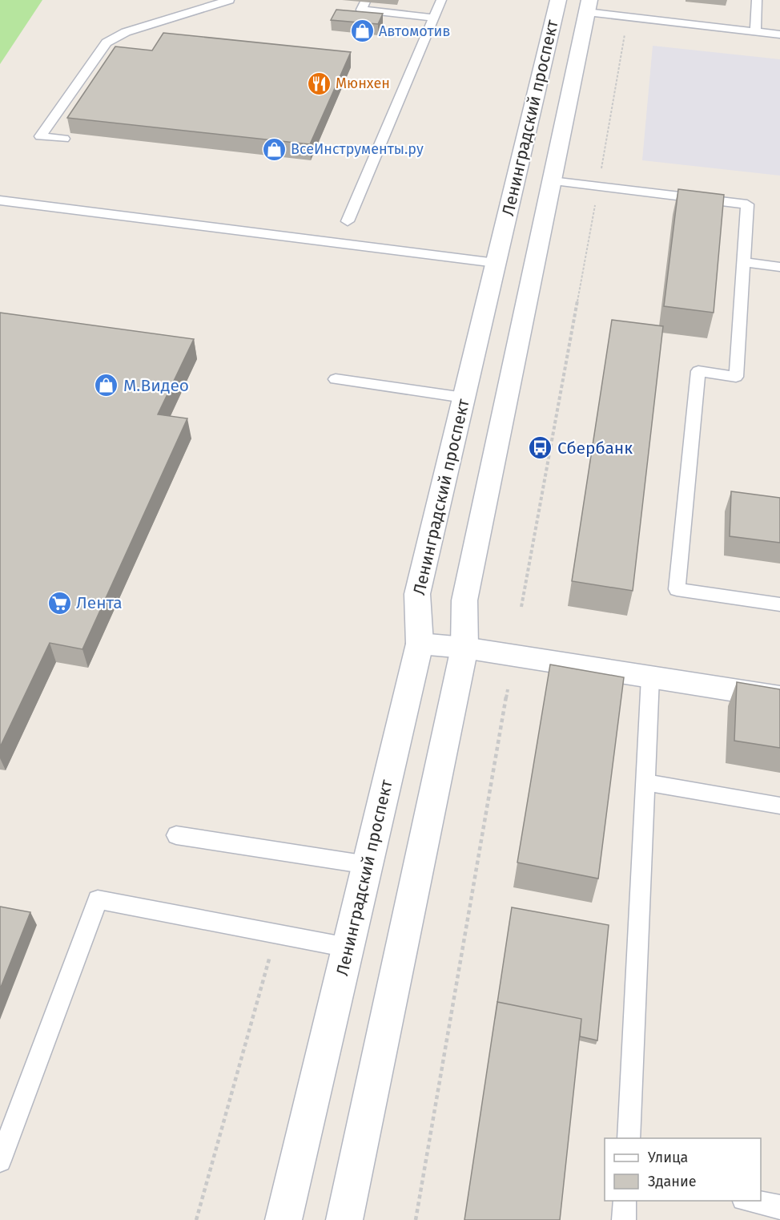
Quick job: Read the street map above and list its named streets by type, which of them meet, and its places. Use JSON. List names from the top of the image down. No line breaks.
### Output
{"streets":{"main road":["Ленинградский проспект"]},"places":{"shop":["Автомотив","ВсеИнструменты.ру","М.Видео"],"restaurant":["Мюнхен"],"bus stop":["Сбербанк"],"supermarket":["Лента"]},"legend":["Улица","Здание"]}
